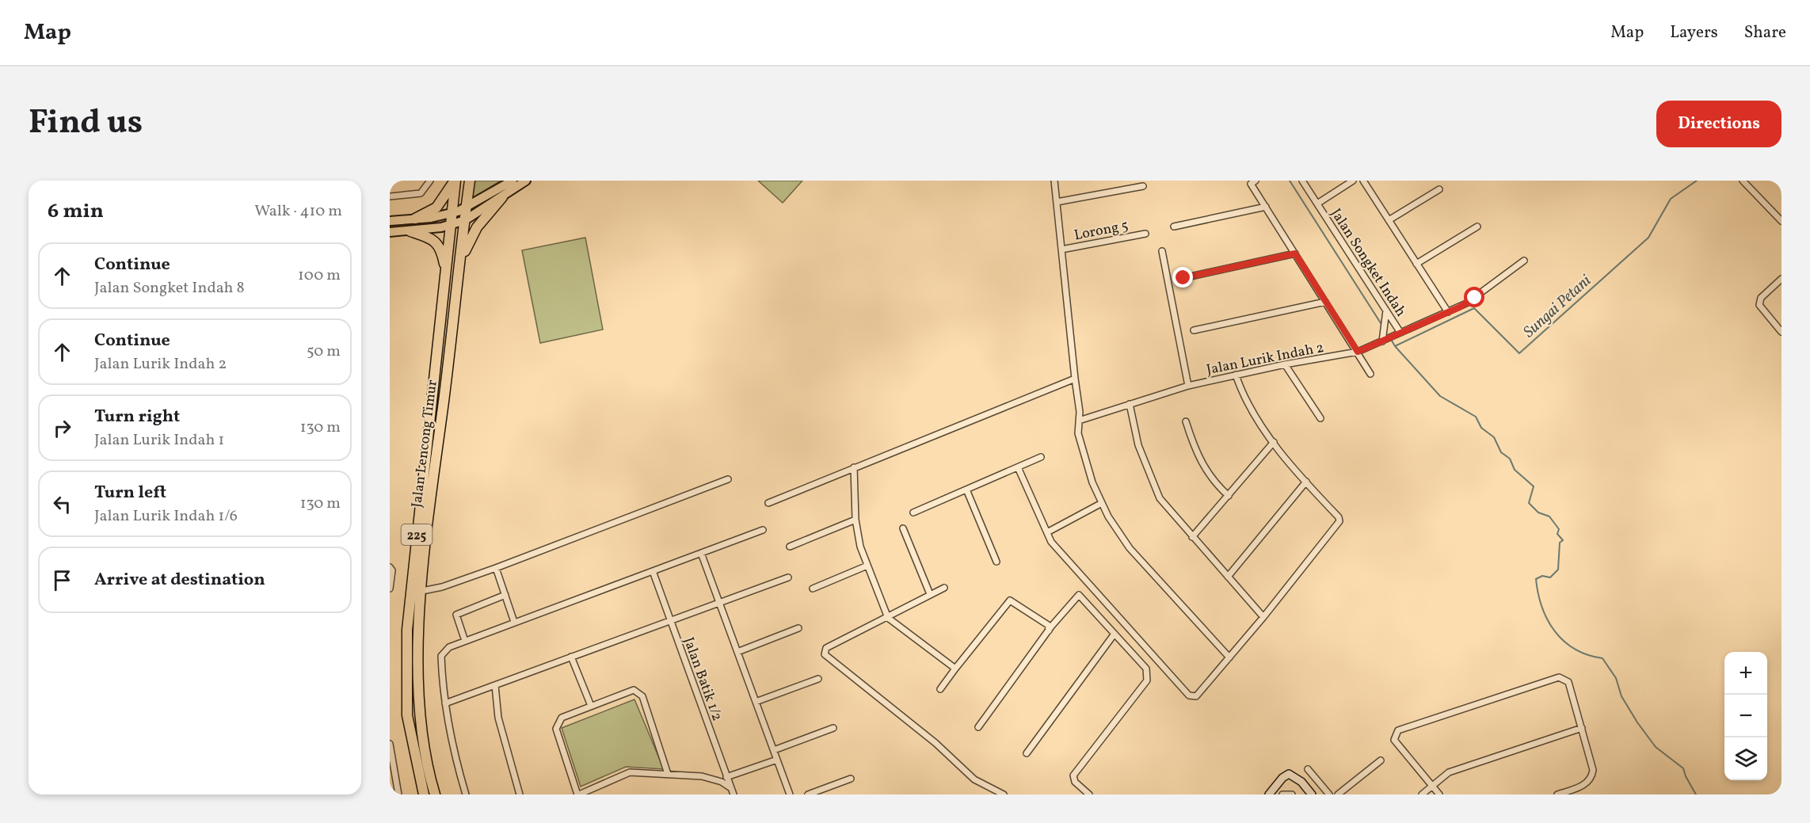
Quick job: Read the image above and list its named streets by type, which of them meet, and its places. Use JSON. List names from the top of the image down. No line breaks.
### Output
{"streets":{"highway":["Jalan Lencong Timur","225"],"street":["Lorong 5","Jalan Songket Indah","Jalan Lurik Indah 2","Jalan Batik 1/2"]},"crossings":[["Jalan Songket Indah","Jalan Lurik Indah 2"]],"water":["Sungai Petani"],"page":{"header":"Map","nav":["Map","Layers","Share"],"title":"Find us","buttons":"Directions","heading":["6 min","Walk · 410 m"],"list":[["Continue","Jalan Songket Indah 8","100 m"],["Continue","Jalan Lurik Indah 2","50 m"],["Turn right","Jalan Lurik Indah 1","130 m"],["Turn left","Jalan Lurik Indah 1/6","130 m"],"Arrive at destination"],"map_buttons":["+","−"]}}
